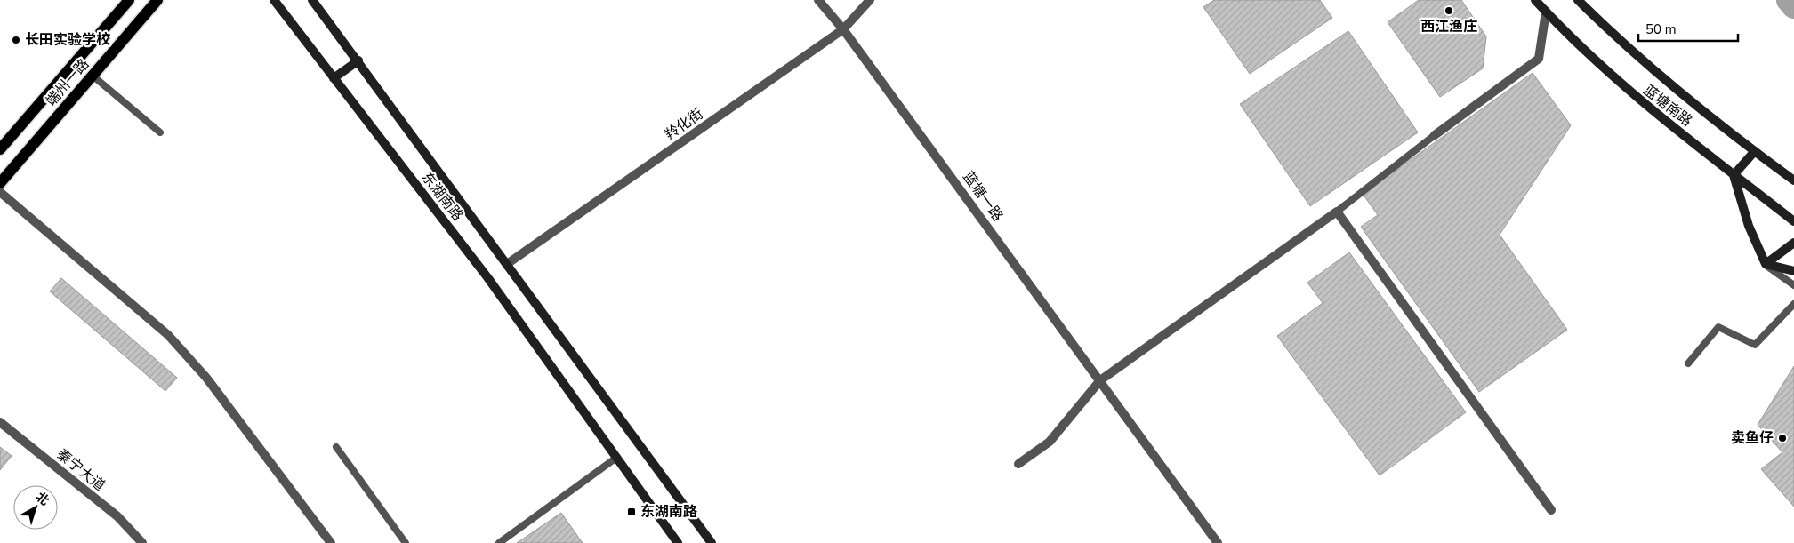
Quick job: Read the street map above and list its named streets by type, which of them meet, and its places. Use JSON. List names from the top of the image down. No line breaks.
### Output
{"streets":{"main road":["端州一路","蓝塘南路","东湖南路"],"street":["羚化街","蓝塘一路","秦宁大道"]},"crossings":[["羚化街","东湖南路"],["羚化街","蓝塘一路"]],"places":{"other":["西江渔庄","长田实验学校","卖鱼仔"],"transit":["东湖南路"]},"scale_bar":"50 m","north":"top right"}
